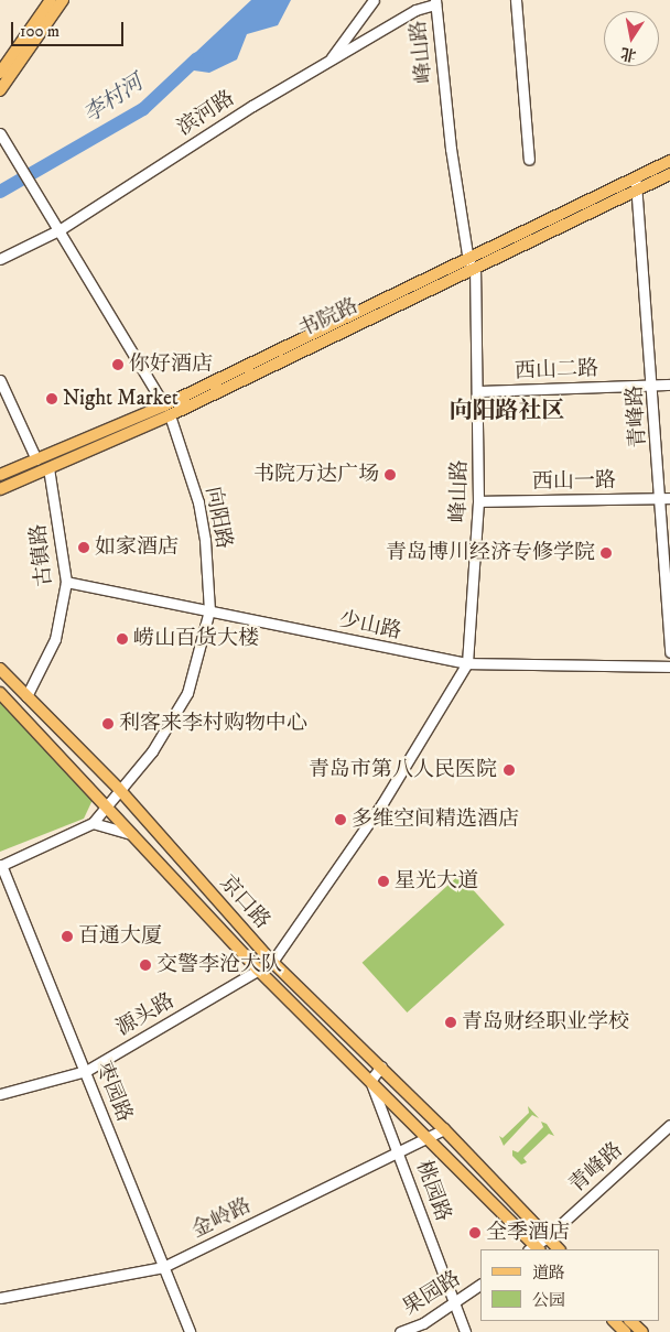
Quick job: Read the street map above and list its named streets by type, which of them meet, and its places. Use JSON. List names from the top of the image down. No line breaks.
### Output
{"streets":{"main road":["书院路","京口路"],"street":["峰山路","滨河路","西山二路","青峰路","西山一路","向阳路","古镇路","少山路","源头路","枣园路","桃园路","金岭路","果园路"]},"crossings":[["峰山路","滨河路"],["峰山路","书院路"],["峰山路","西山二路"],["峰山路","西山一路"],["峰山路","少山路"],["峰山路","京口路"],["峰山路","源头路"],["滨河路","向阳路"],["书院路","青峰路"],["书院路","向阳路"],["书院路","古镇路"],["西山二路","青峰路"],["青峰路","西山一路"],["青峰路","京口路"],["向阳路","少山路"],["向阳路","京口路"],["向阳路","枣园路"],["古镇路","少山路"],["古镇路","京口路"],["京口路","源头路"],["京口路","桃园路"],["京口路","金岭路"],["源头路","枣园路"],["枣园路","金岭路"],["桃园路","金岭路"],["桃园路","果园路"]],"districts":["向阳路社区"],"water":["李村河"],"places":["你好酒店","Night Market","书院万达广场","如家酒店","青岛博川经济专修学院","崂山百货大楼","利客来李村购物中心","青岛市第八人民医院","多维空间精选酒店","星光大道","百通大厦","交警李沧大队","青岛财经职业学校","全季酒店"],"legend":["道路","公园"],"scale_bar":"100 m","north":"bottom"}
